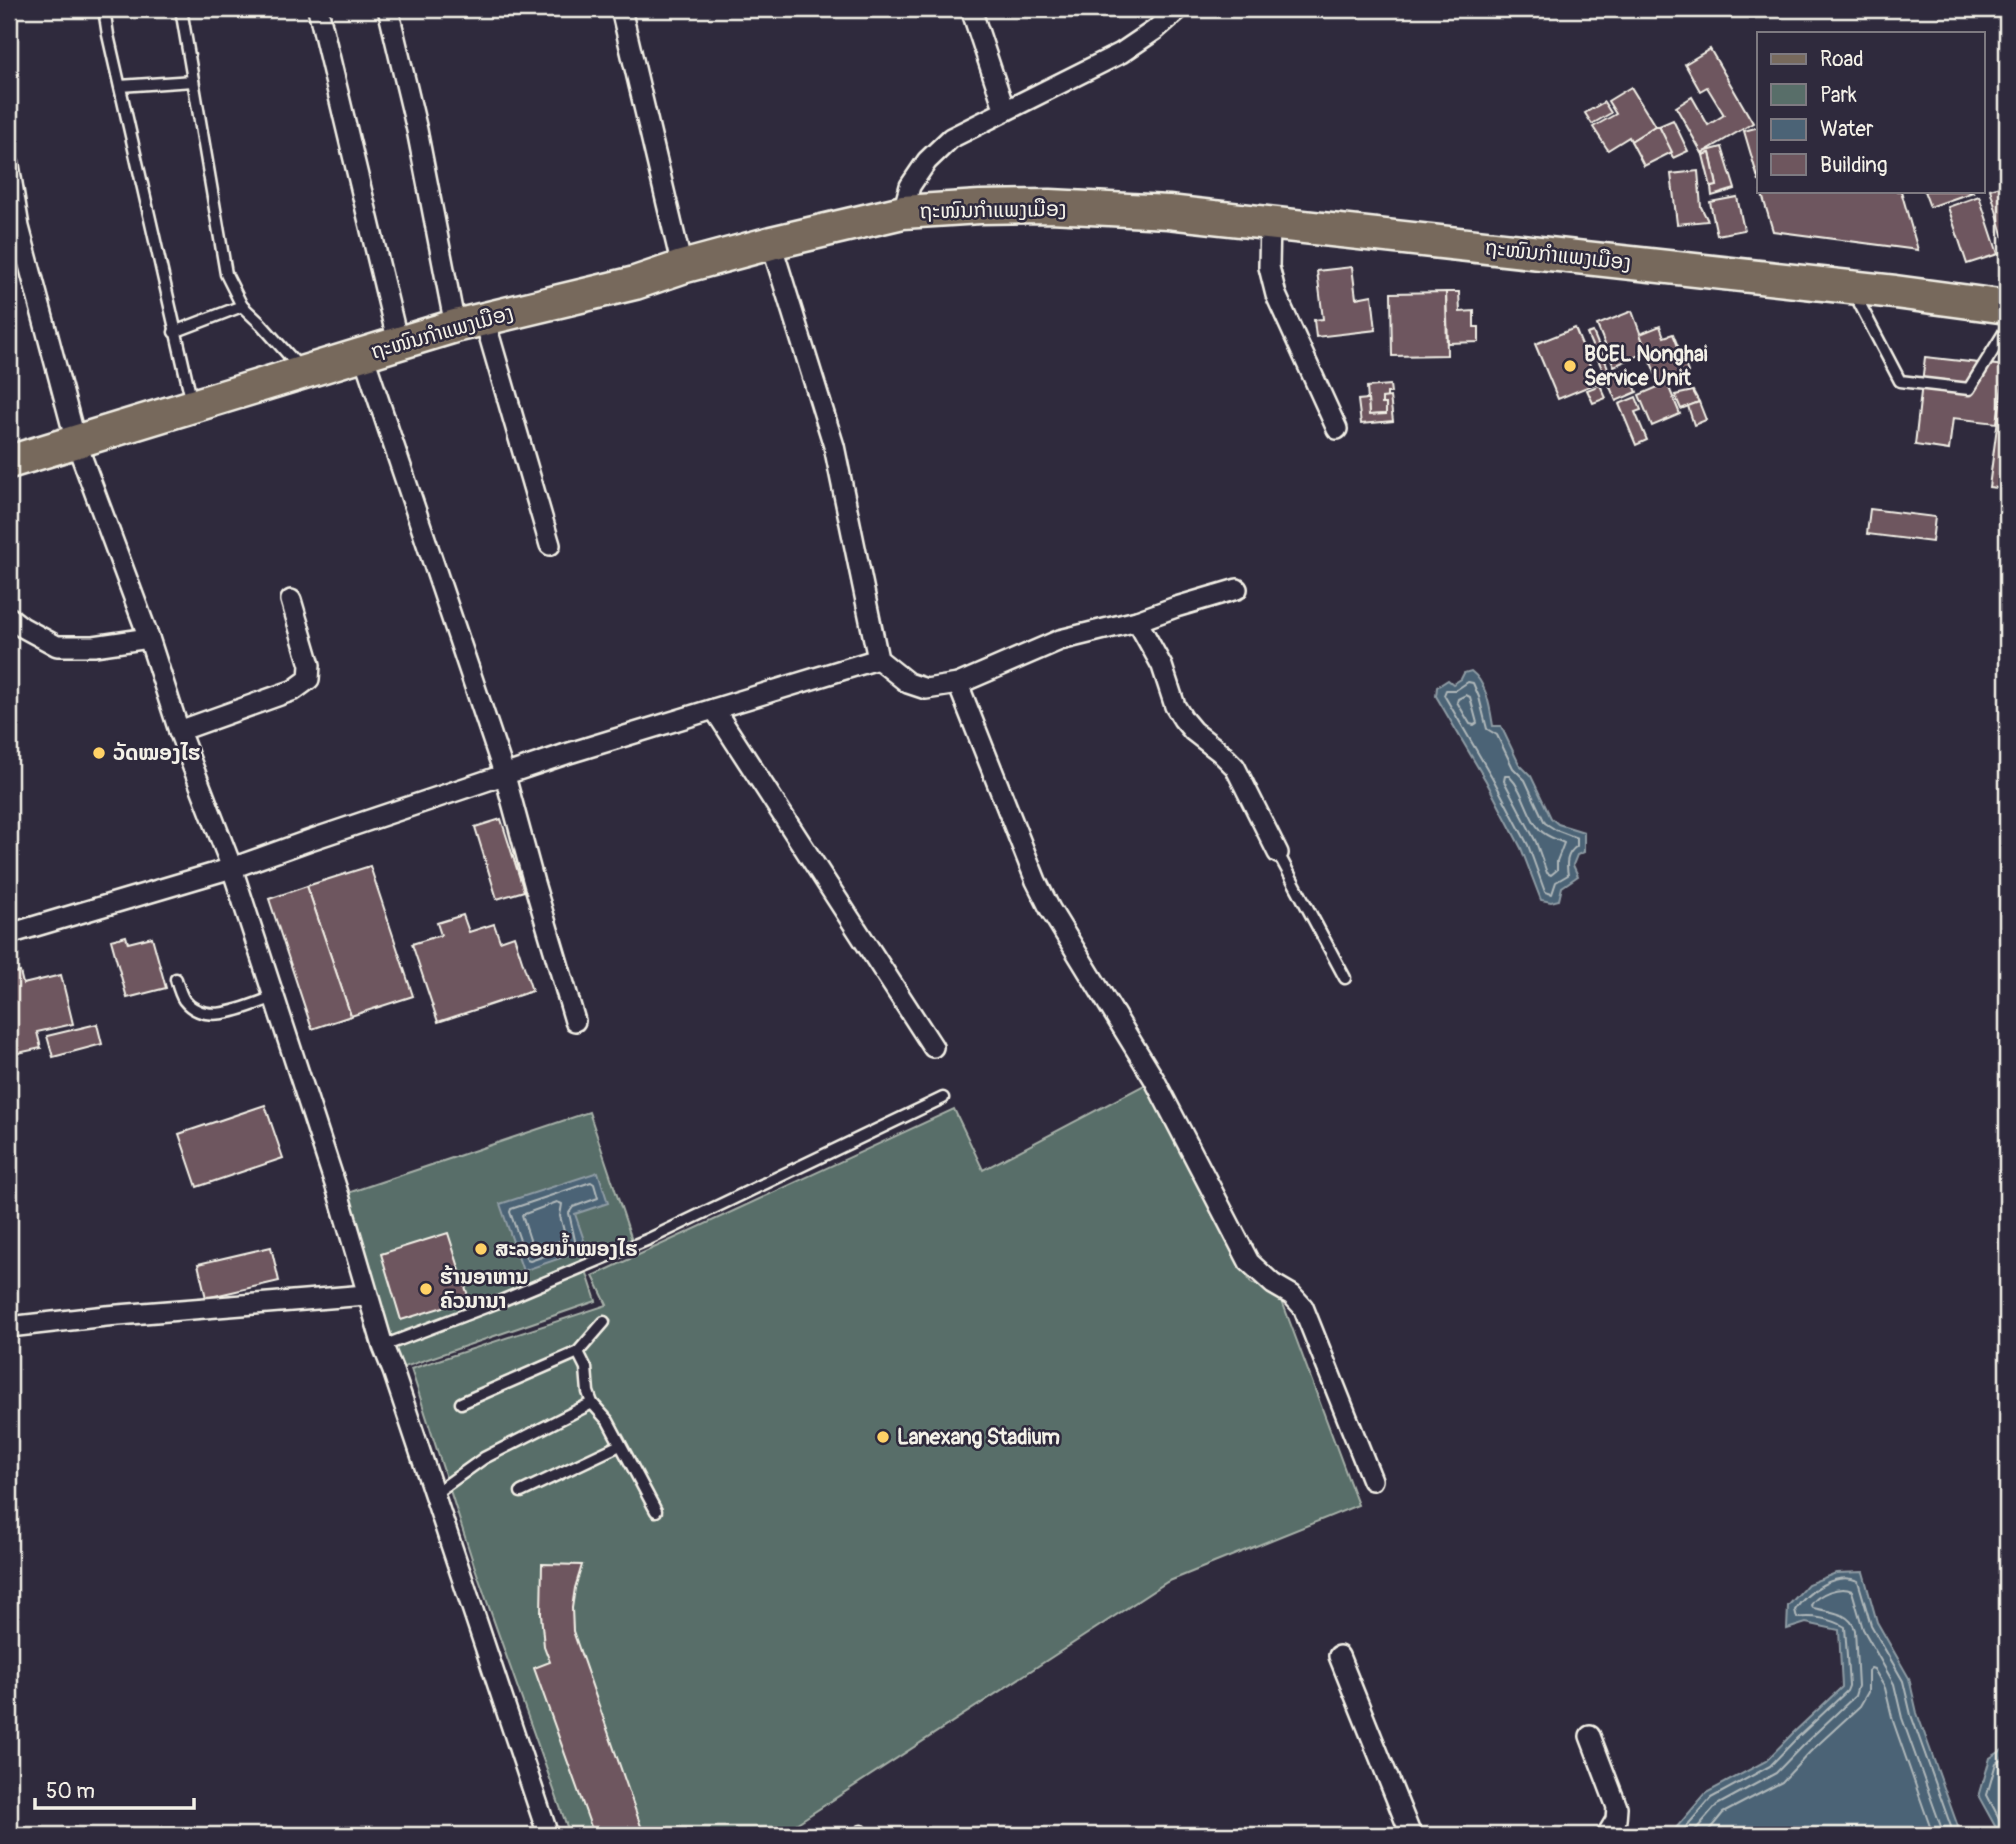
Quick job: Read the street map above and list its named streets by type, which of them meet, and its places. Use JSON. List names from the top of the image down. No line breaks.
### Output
{"streets":{"main road":["ຖະໜົນກຳແພງເມືອງ"]},"places":["BCEL Nonghai Service Unit","ວັດໝອງໄຮ","ສະລອຍນ້ຳໝອງໄຮ","ຮ້ານອາຫານ ຄົວນານາ","Lanexang Stadium"],"legend":["Road","Park","Water","Building"],"scale_bar":"50 m"}
